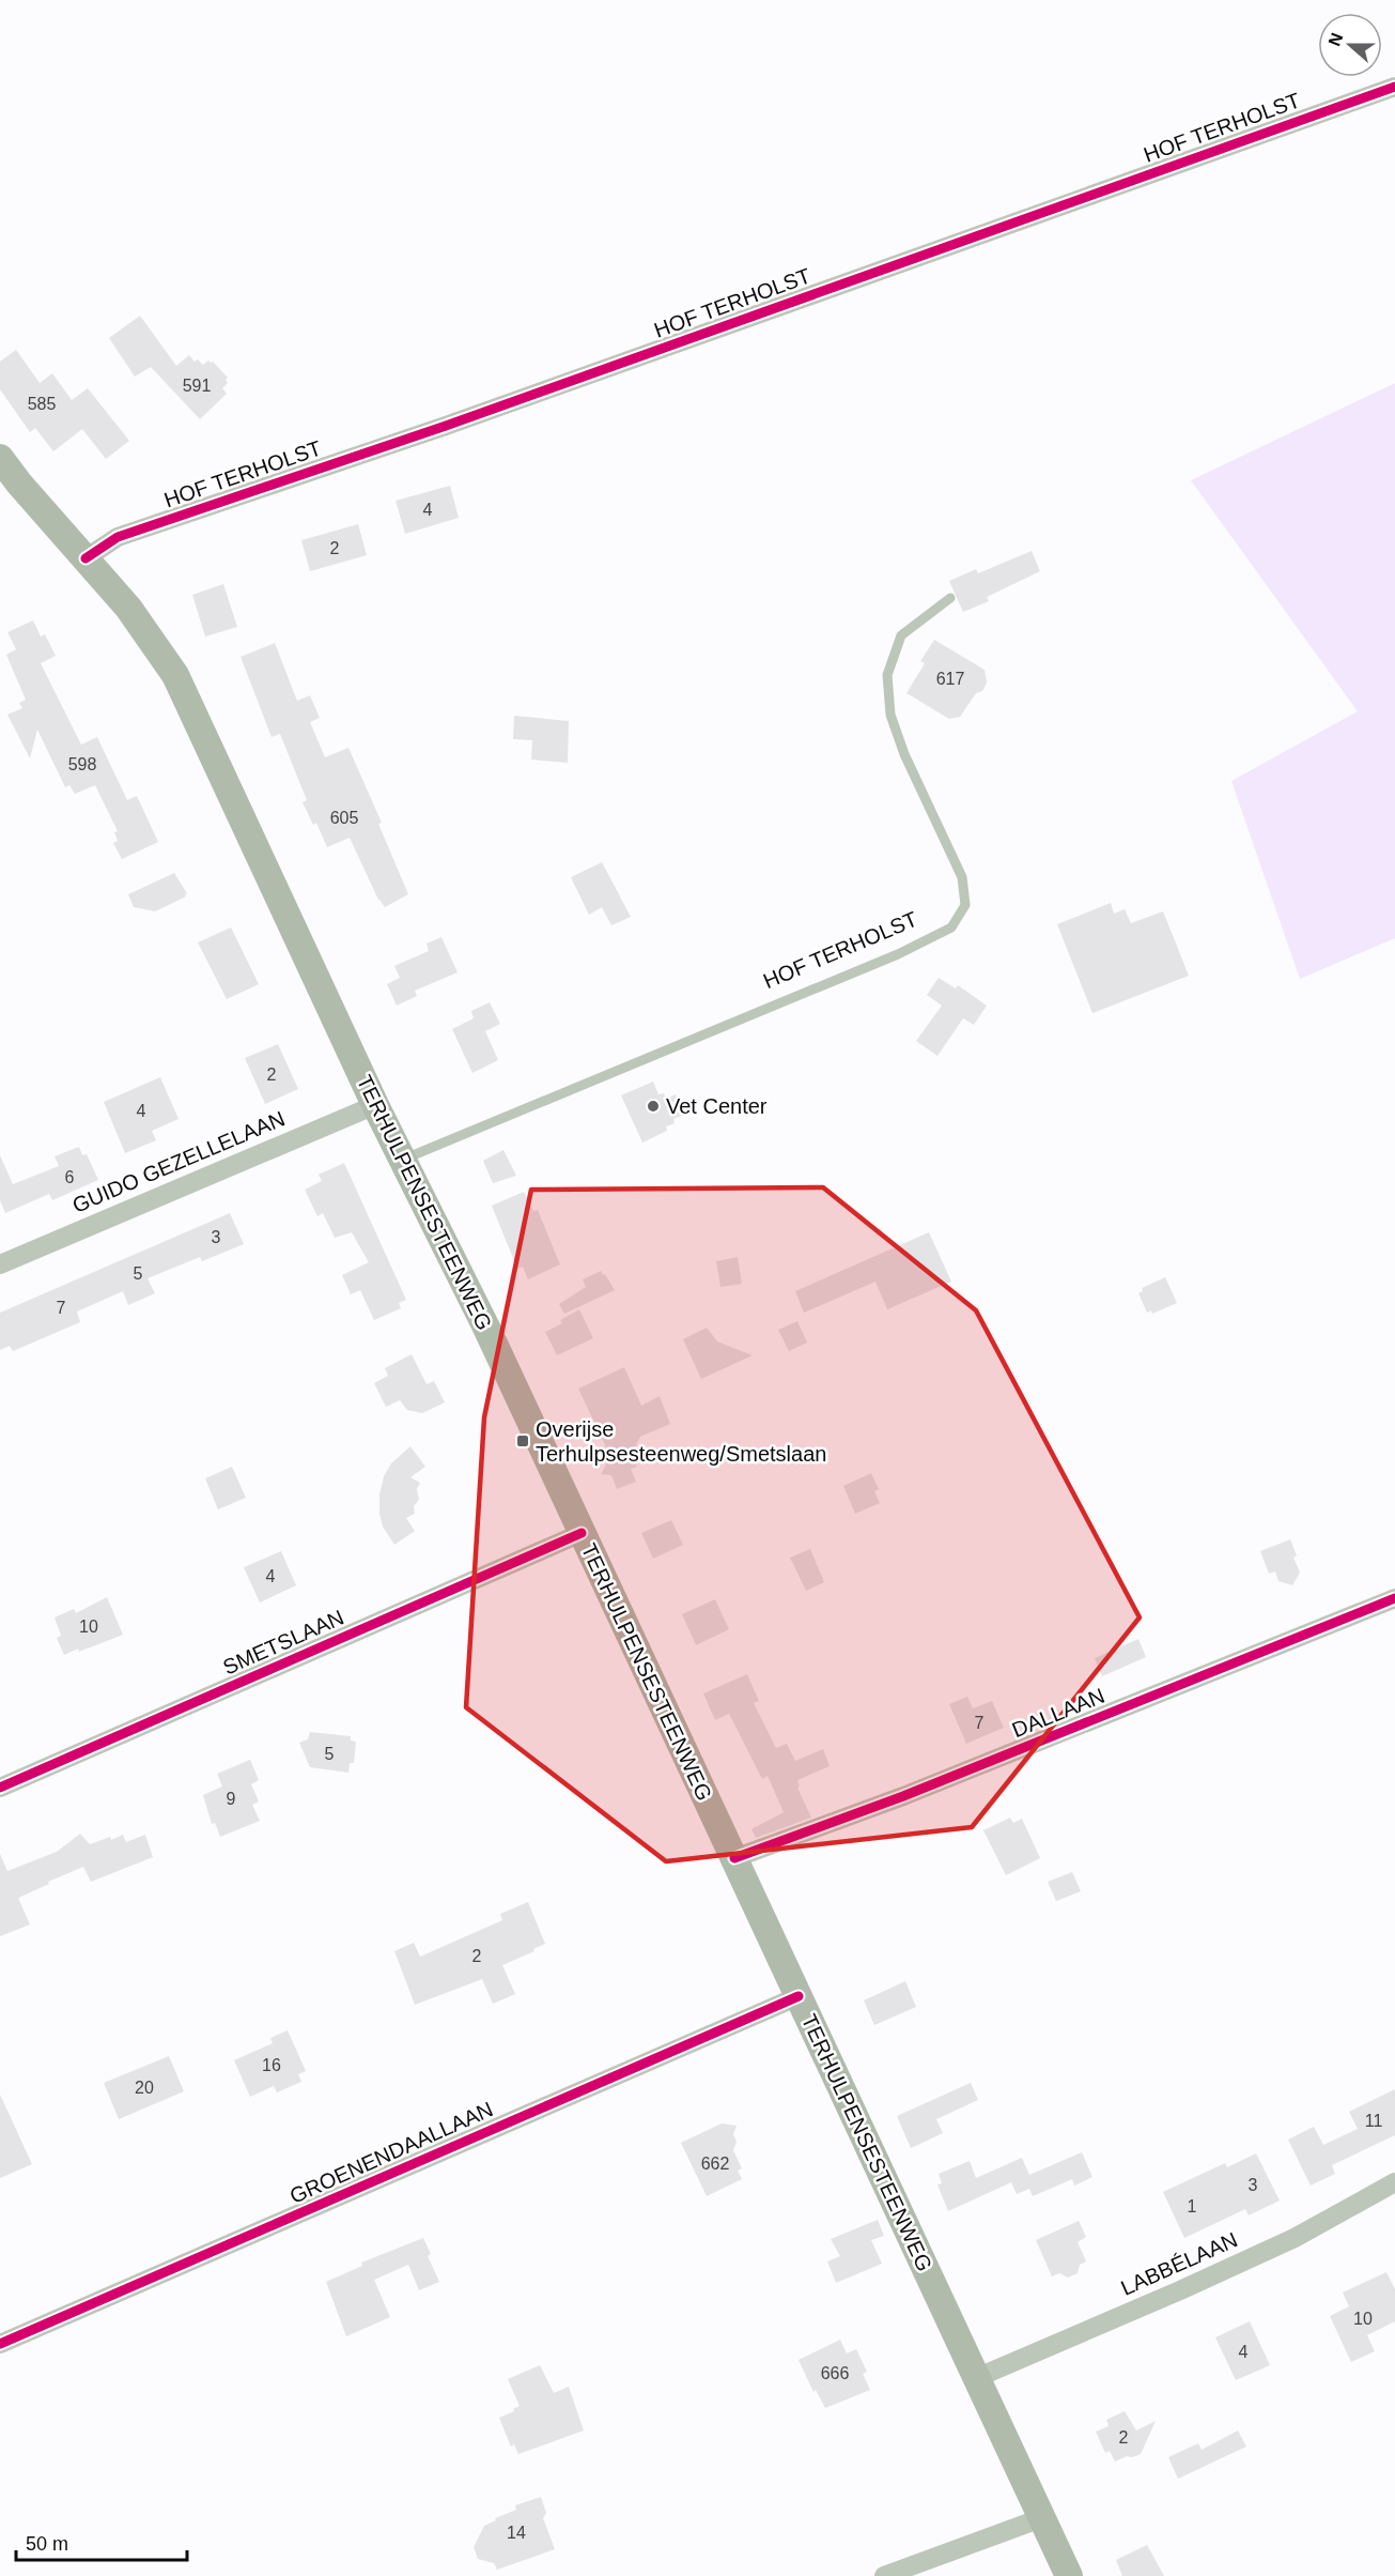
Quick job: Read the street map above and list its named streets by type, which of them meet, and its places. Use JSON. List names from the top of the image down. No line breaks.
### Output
{"streets":{"main road":["TERHULPENSESTEENWEG"],"street":["HOF TERHOLST","GUIDO GEZELLELAAN","SMETSLAAN","DALLAAN","GROENENDAALLAAN","LABBÉLAAN"]},"crossings":[["HOF TERHOLST","TERHULPENSESTEENWEG"],["GUIDO GEZELLELAAN","TERHULPENSESTEENWEG"],["TERHULPENSESTEENWEG","SMETSLAAN"],["TERHULPENSESTEENWEG","DALLAAN"],["TERHULPENSESTEENWEG","GROENENDAALLAAN"],["TERHULPENSESTEENWEG","LABBÉLAAN"]],"places":{"other":["Vet Center"],"transit":["Overijse Terhulpsesteenweg/Smetslaan"]},"house_numbers":["591","585","4","2","617","598","605","2","4","6","3","5","7","4","10","7","5","9","2","16","20","11","662","3","1","10","4","666","2","14"],"scale_bar":"50 m","north":"left"}
